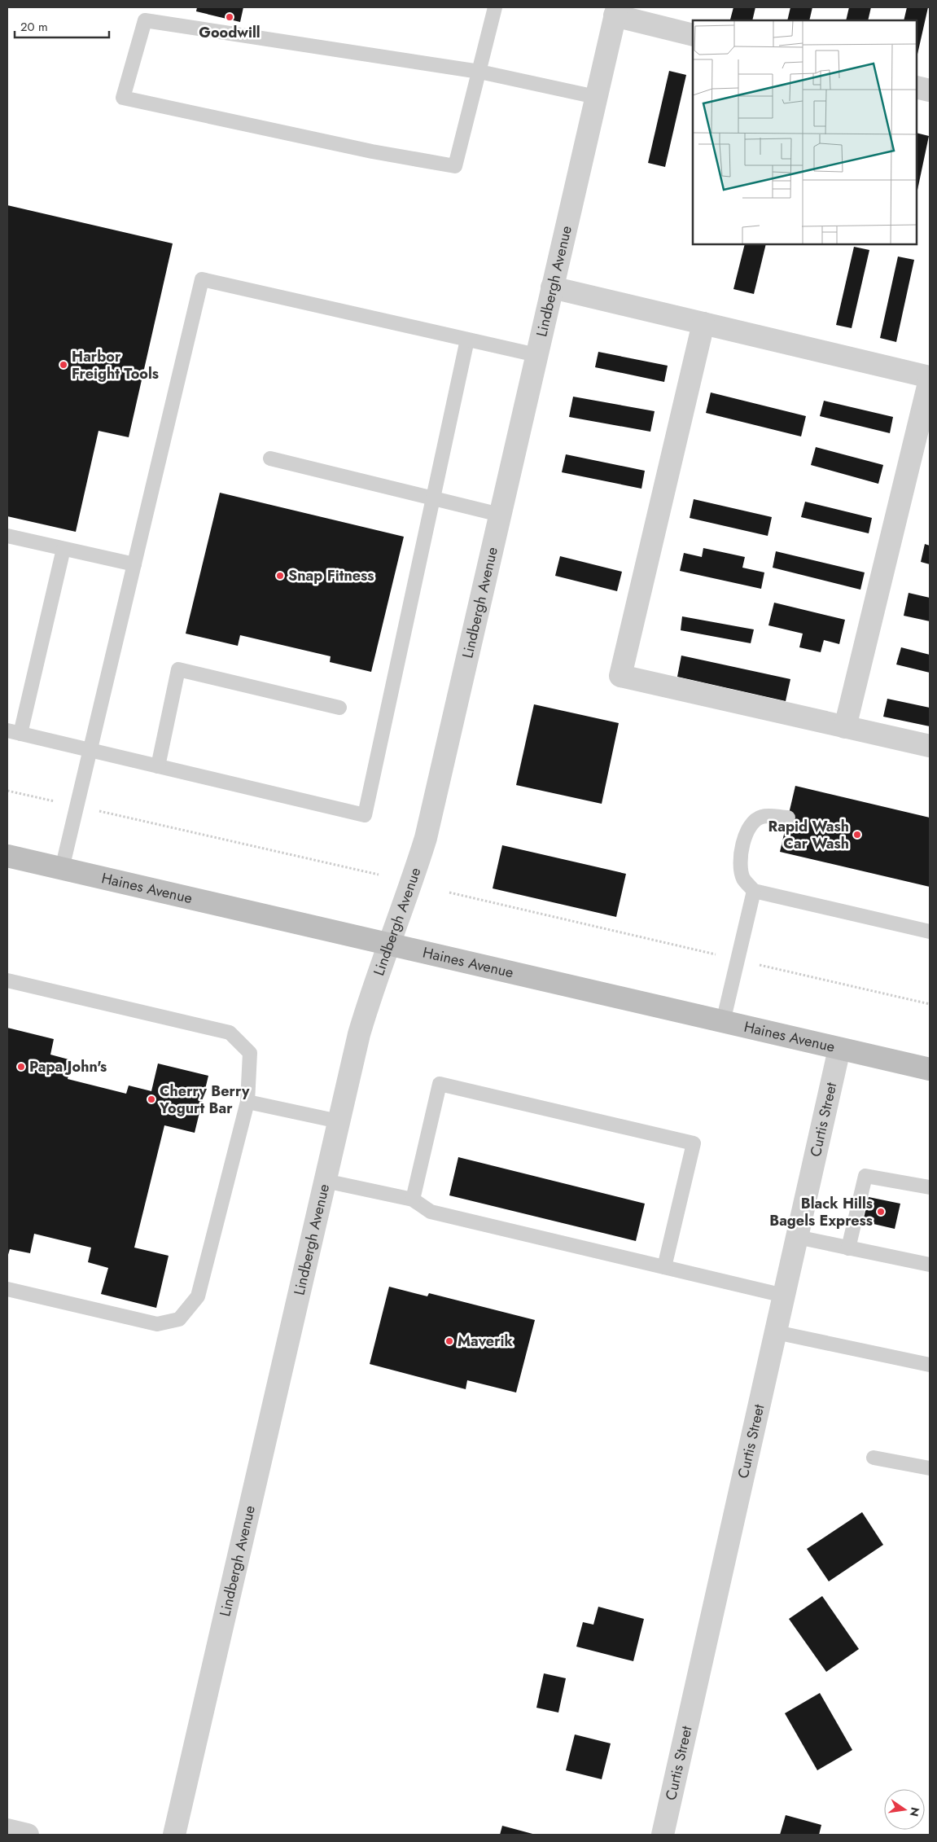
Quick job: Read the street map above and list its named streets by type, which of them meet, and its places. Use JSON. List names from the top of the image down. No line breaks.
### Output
{"streets":{"main road":["Haines Avenue"],"street":["Lindbergh Avenue","Curtis Street"]},"crossings":[["Lindbergh Avenue","Haines Avenue"],["Haines Avenue","Curtis Street"]],"places":["Goodwill","Harbor Freight Tools","Snap Fitness","Rapid Wash Car Wash","Papa John's","Cherry Berry Yogurt Bar","Black Hills Bagels Express","Maverik"],"scale_bar":"20 m","north":"right"}
